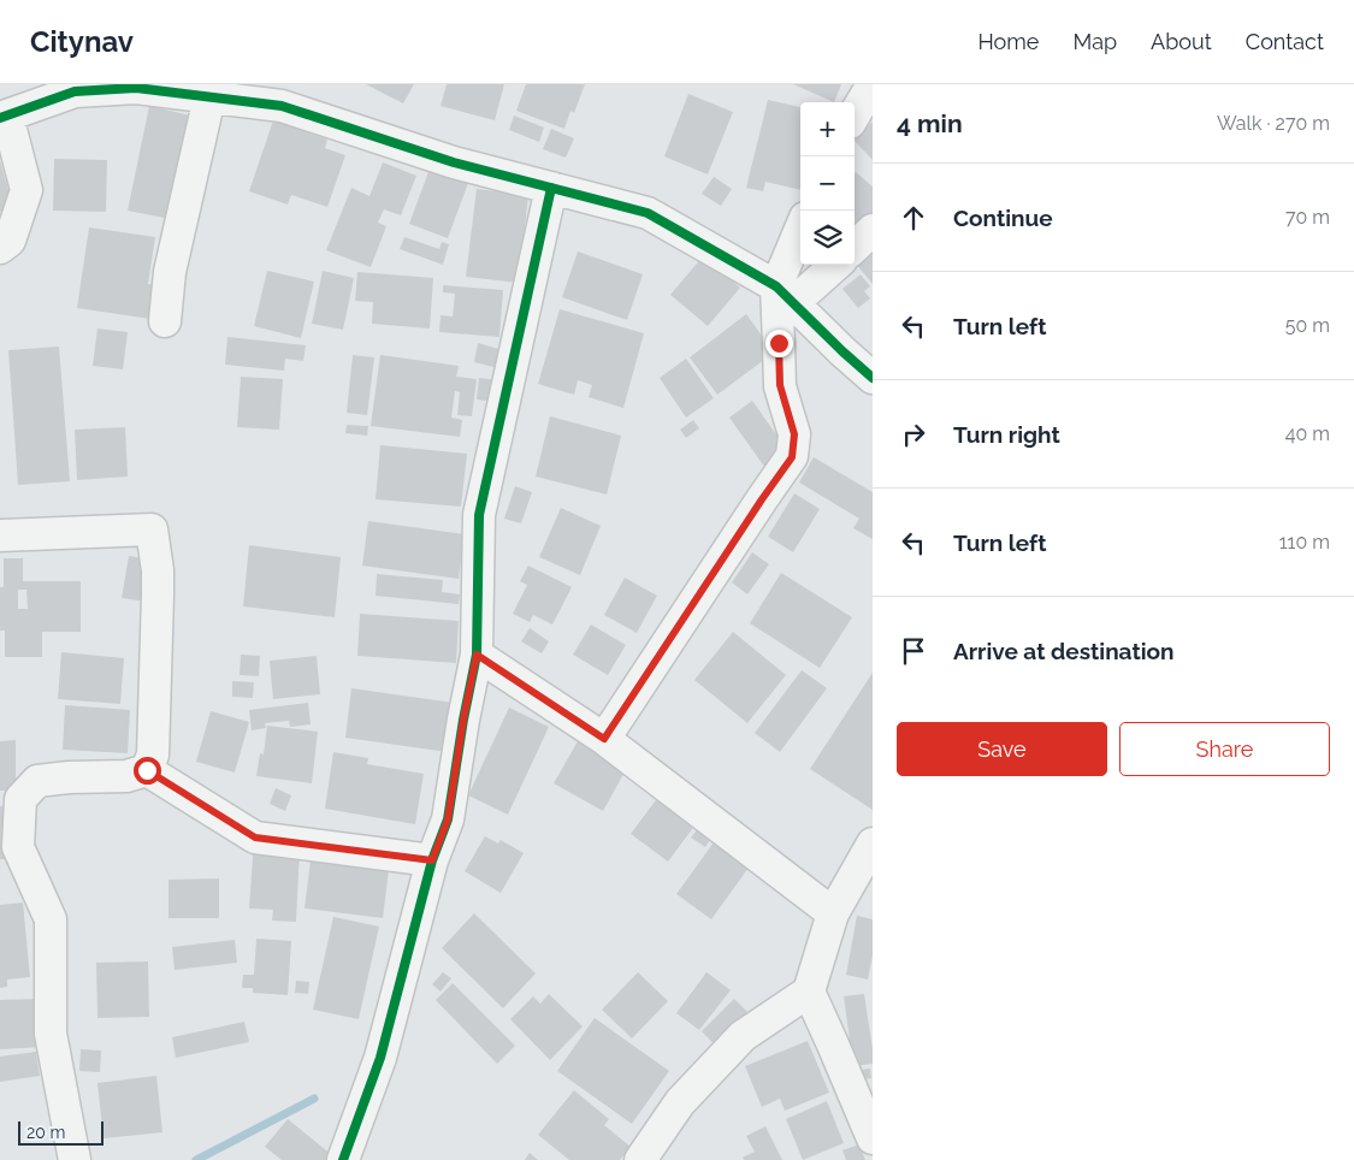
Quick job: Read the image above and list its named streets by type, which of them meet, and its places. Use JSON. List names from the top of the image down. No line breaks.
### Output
{"scale_bar":"20 m","page":{"header":"Citynav","nav":["Home","Map","About","Contact"],"heading":["4 min","Walk · 270 m"],"map_buttons":["+","−"],"list":[["Continue","70 m"],["Turn left","50 m"],["Turn right","40 m"],["Turn left","110 m"],"Arrive at destination"],"buttons":["Save","Share"],"scale":"20 m"}}
